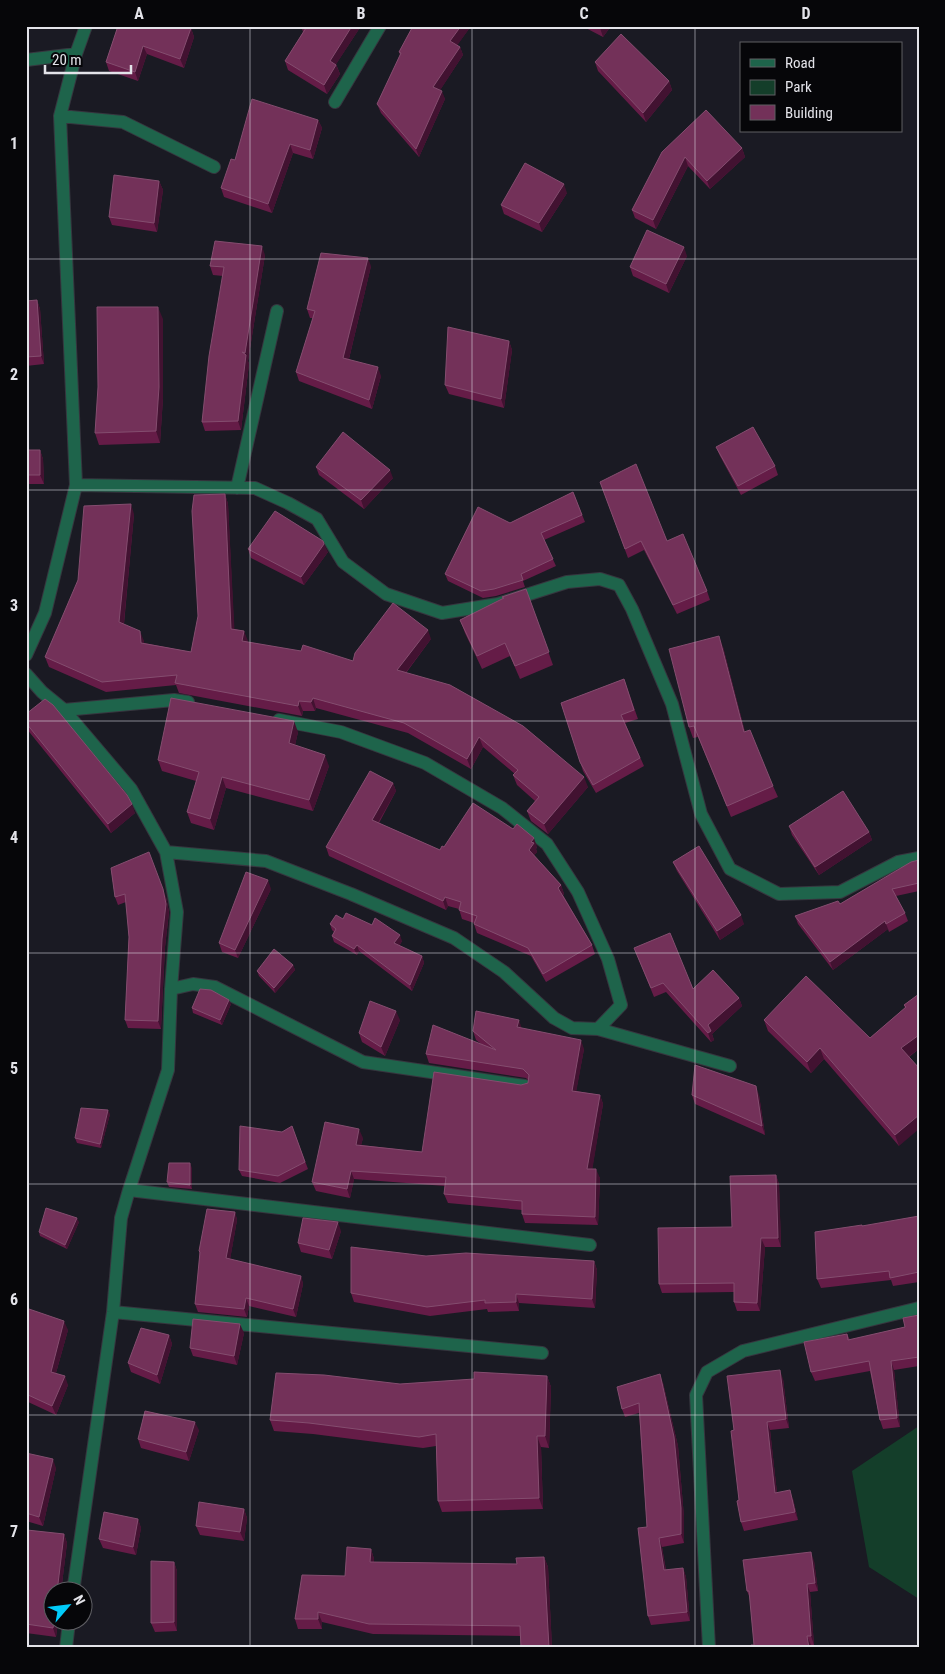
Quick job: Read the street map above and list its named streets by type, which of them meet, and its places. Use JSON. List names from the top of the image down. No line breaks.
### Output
{"legend":["Road","Park","Building"],"scale_bar":"20 m","north":"top right","grid":{"columns":["A","B","C","D"],"rows":["1","2","3","4","5","6","7"]}}
